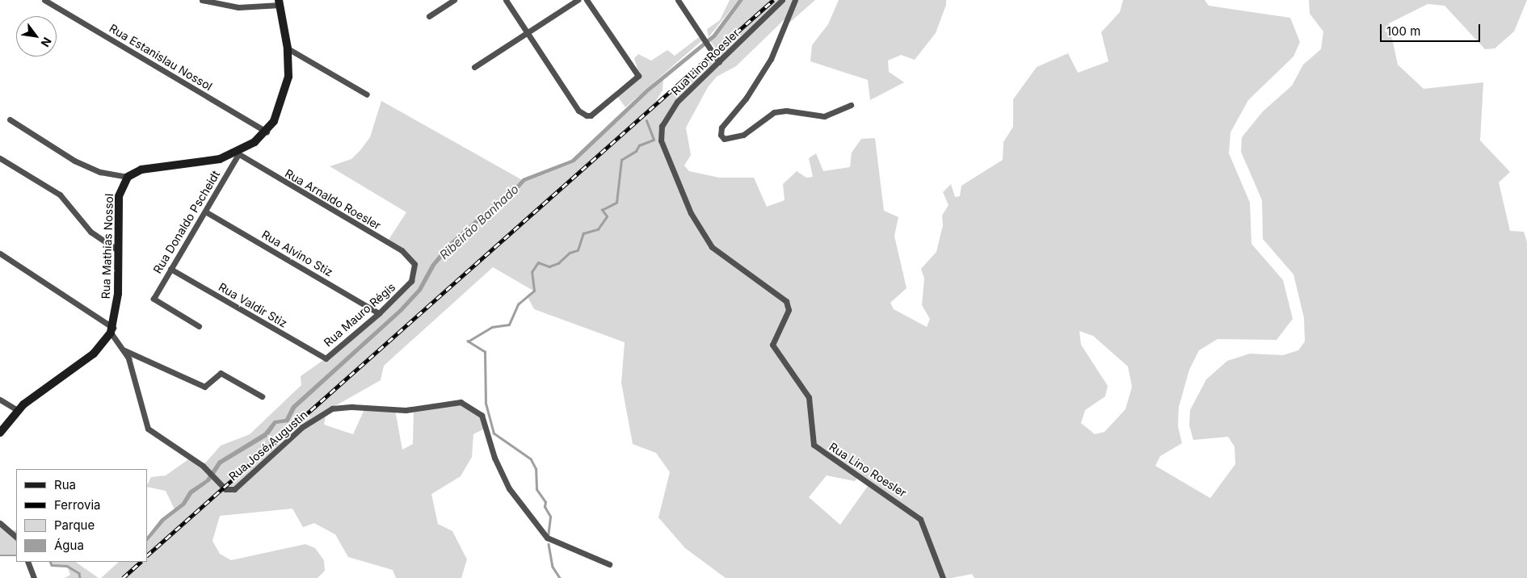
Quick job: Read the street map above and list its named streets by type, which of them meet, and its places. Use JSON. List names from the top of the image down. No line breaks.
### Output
{"streets":{"street":["Rua Estanislau Nossol","Rua Lino Roesler","Rua Arnaldo Roesler","Rua Donaldo Pscheidt","Rua Mathias Nossol","Rua Alvino Stiz","Rua Valdir Stiz","Rua Mauro Régis","Rua José Augustin"]},"crossings":[["Rua Arnaldo Roesler","Rua Donaldo Pscheidt"],["Rua Arnaldo Roesler","Rua Mauro Régis"],["Rua Donaldo Pscheidt","Rua Alvino Stiz"],["Rua Donaldo Pscheidt","Rua Valdir Stiz"],["Rua Mathias Nossol","Rua José Augustin"],["Rua Alvino Stiz","Rua Mauro Régis"],["Rua Valdir Stiz","Rua Mauro Régis"]],"water":["Ribeirão Banhado"],"legend":["Rua","Ferrovia","Parque","Água"],"scale_bar":"100 m","north":"bottom right"}
